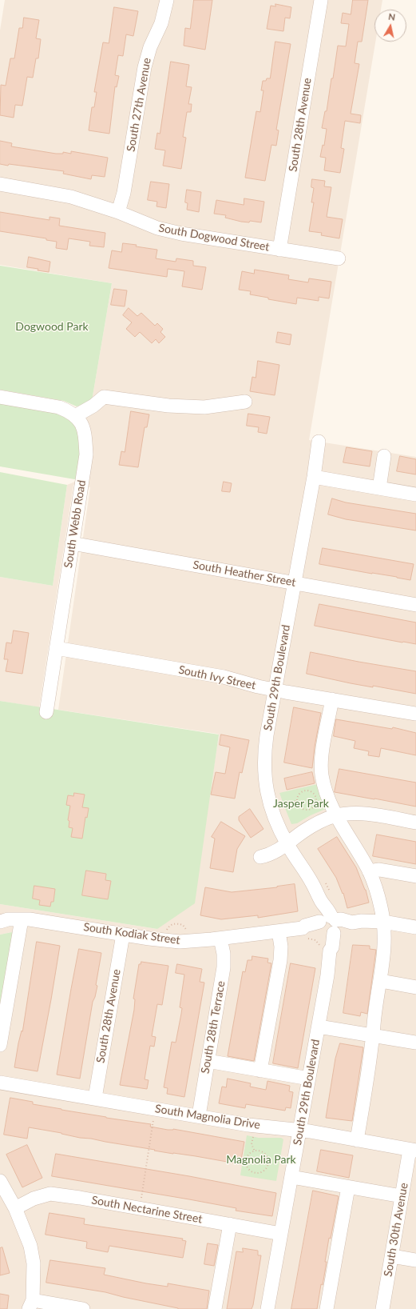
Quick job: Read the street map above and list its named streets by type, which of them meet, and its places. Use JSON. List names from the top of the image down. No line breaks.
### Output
{"streets":{"street":["South 27th Avenue","South 28th Avenue","South Dogwood Street","South Webb Road","South Heather Street","South Ivy Street","South 29th Boulevard","South Kodiak Street","South 28th Terrace","South Magnolia Drive","South Nectarine Street","South 30th Avenue"]},"crossings":[["South 27th Avenue","South Dogwood Street"],["South 28th Avenue","South Dogwood Street"],["South 28th Avenue","South Kodiak Street"],["South 28th Avenue","South Magnolia Drive"],["South Webb Road","South Heather Street"],["South Webb Road","South Ivy Street"],["South Heather Street","South 29th Boulevard"],["South Ivy Street","South 29th Boulevard"],["South 29th Boulevard","South Kodiak Street"],["South 29th Boulevard","South Magnolia Drive"],["South 29th Boulevard","South Nectarine Street"],["South Kodiak Street","South 28th Terrace"],["South 28th Terrace","South Magnolia Drive"],["South Magnolia Drive","South 30th Avenue"]],"parks":["Dogwood Park","Jasper Park","Magnolia Park"],"north":"top"}
